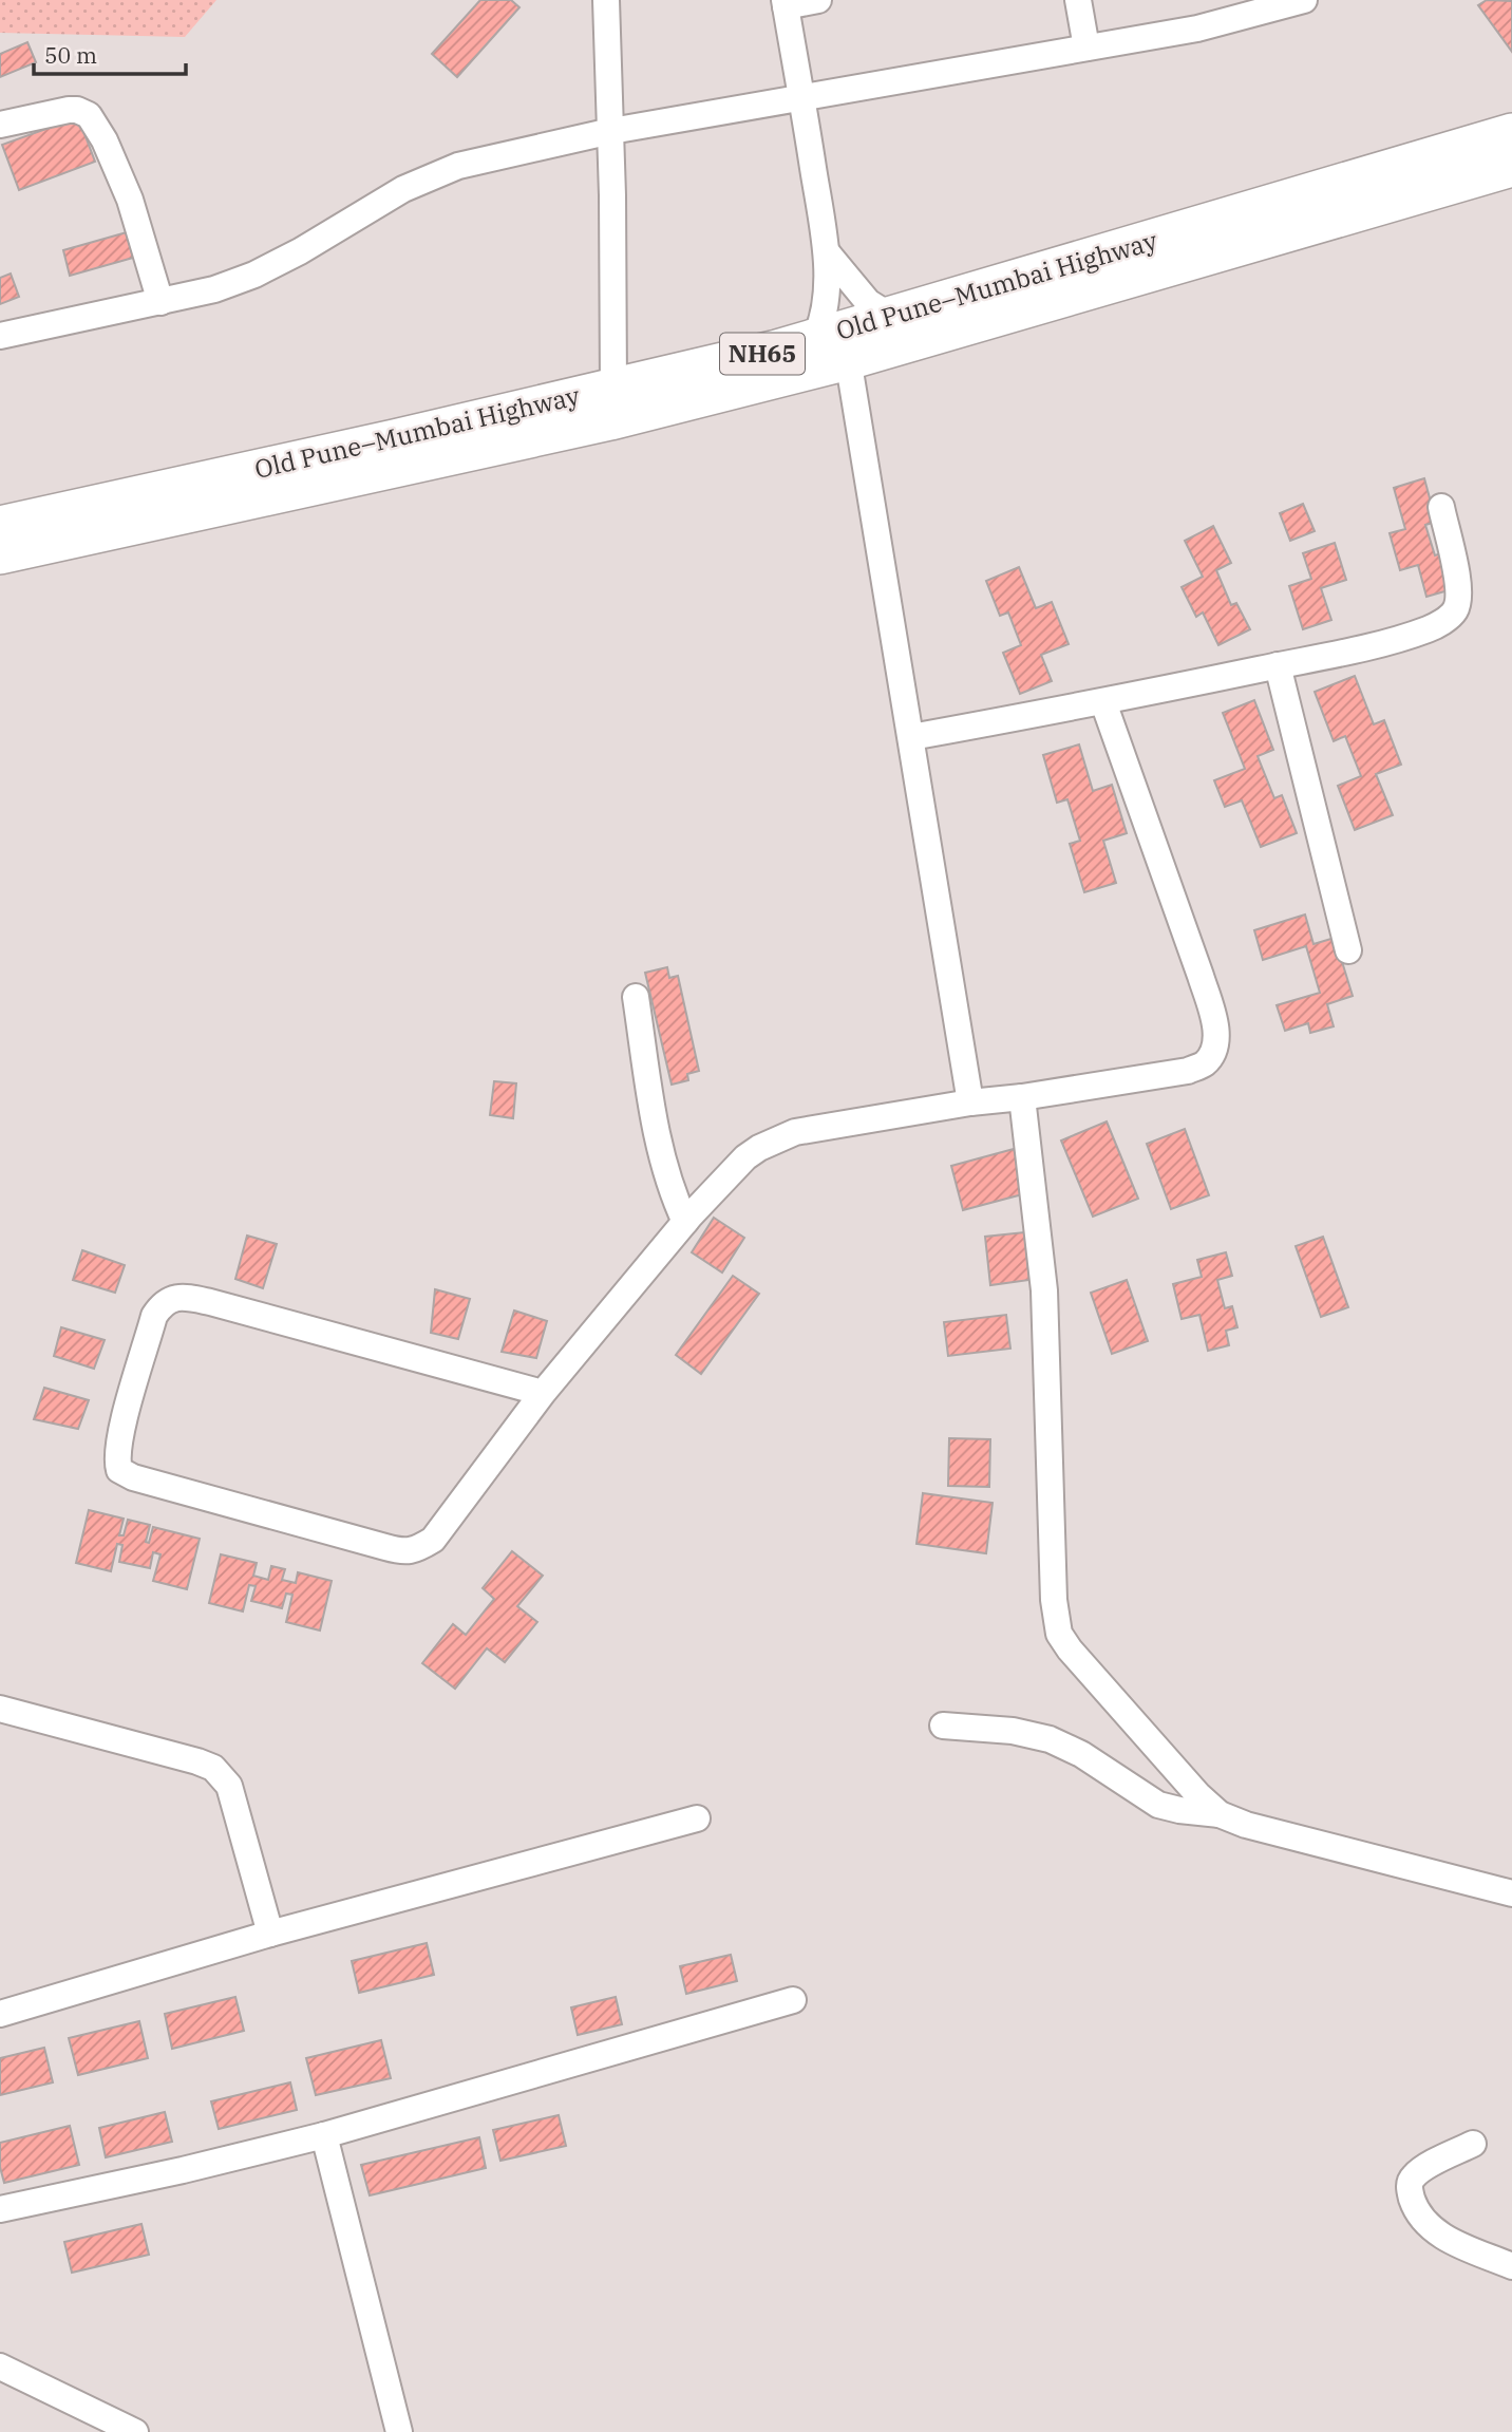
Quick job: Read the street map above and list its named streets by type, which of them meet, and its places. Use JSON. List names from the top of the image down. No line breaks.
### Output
{"streets":{"highway":["Old Pune–Mumbai Highway","NH65"]},"scale_bar":"50 m"}
